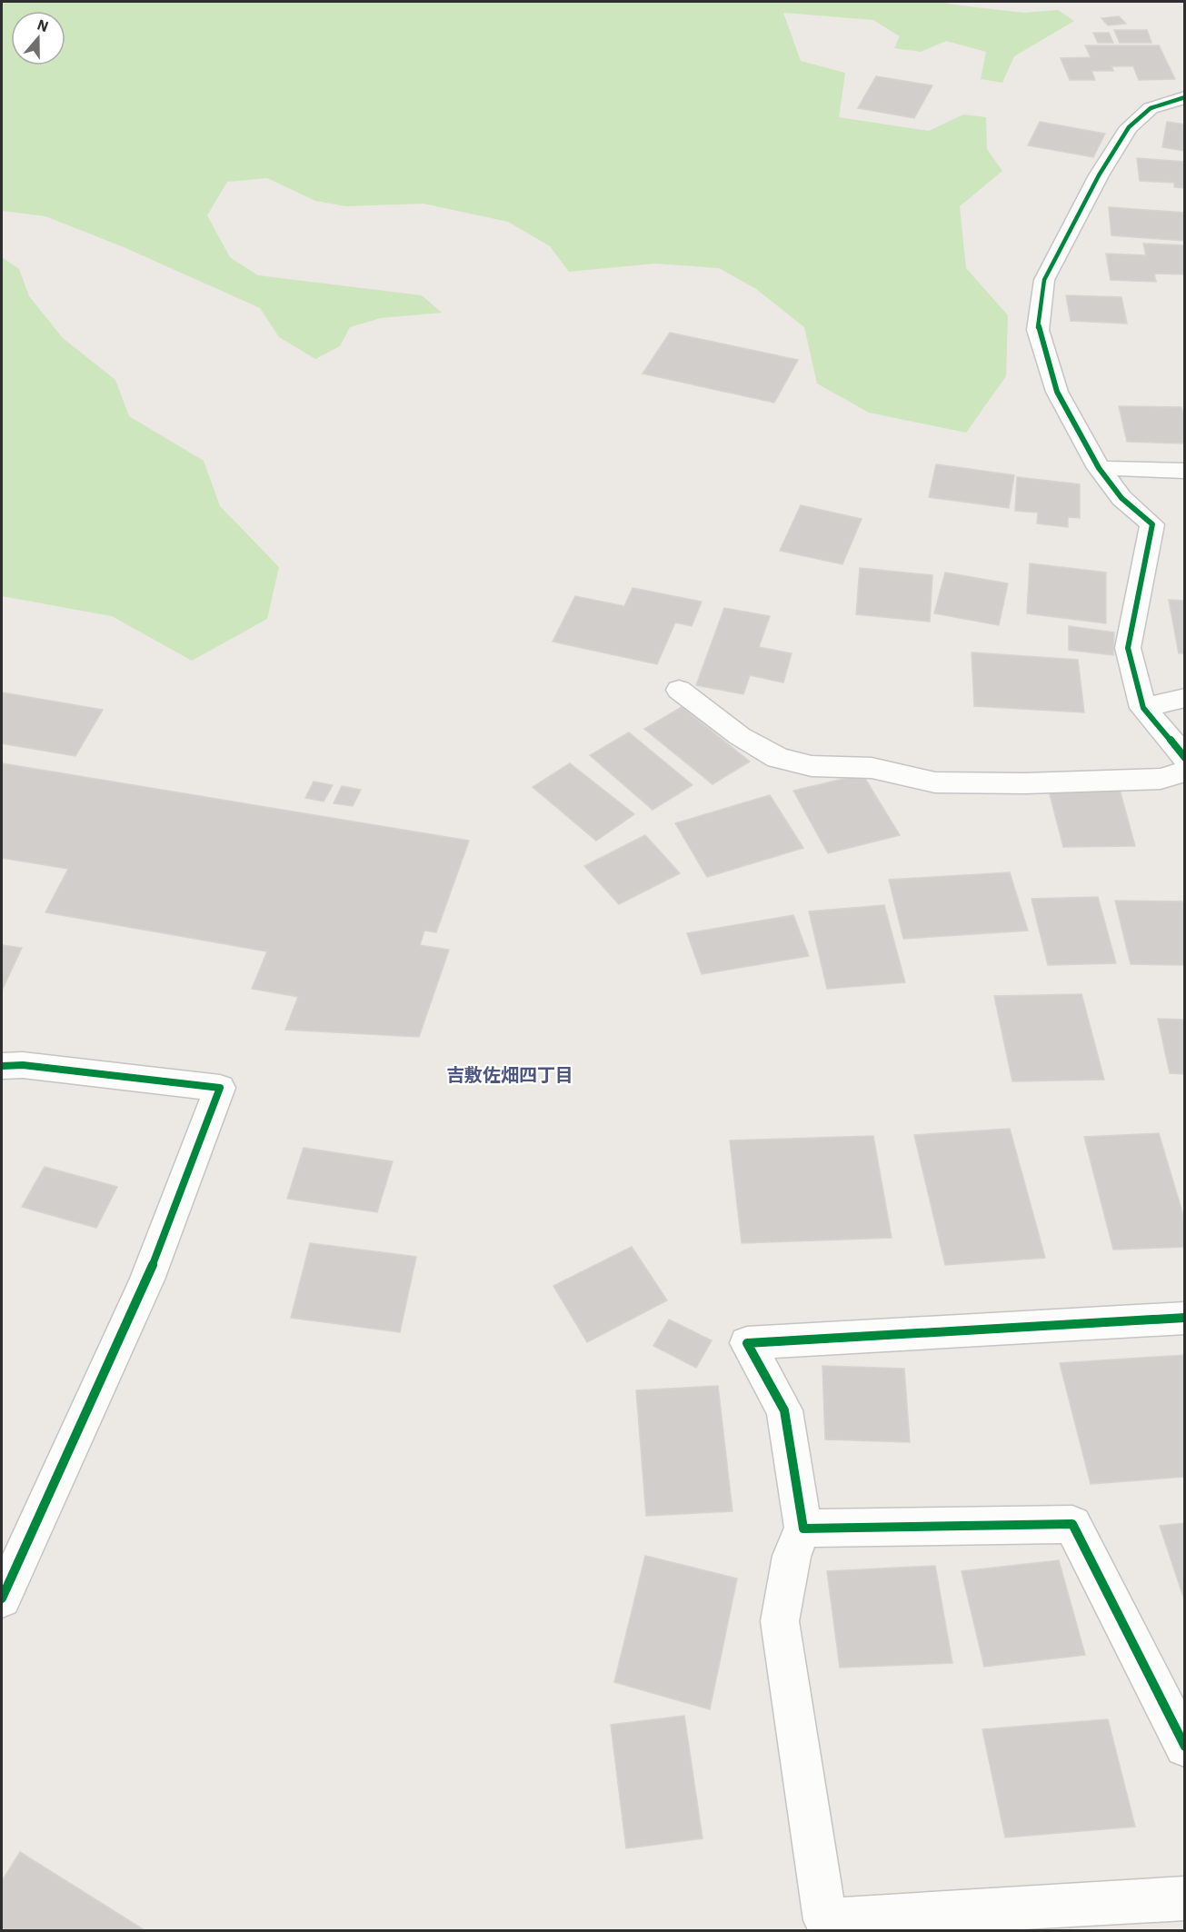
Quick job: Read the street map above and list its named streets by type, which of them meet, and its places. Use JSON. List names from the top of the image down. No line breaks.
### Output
{"districts":["吉敷佐畑四丁目"],"north":"top"}
